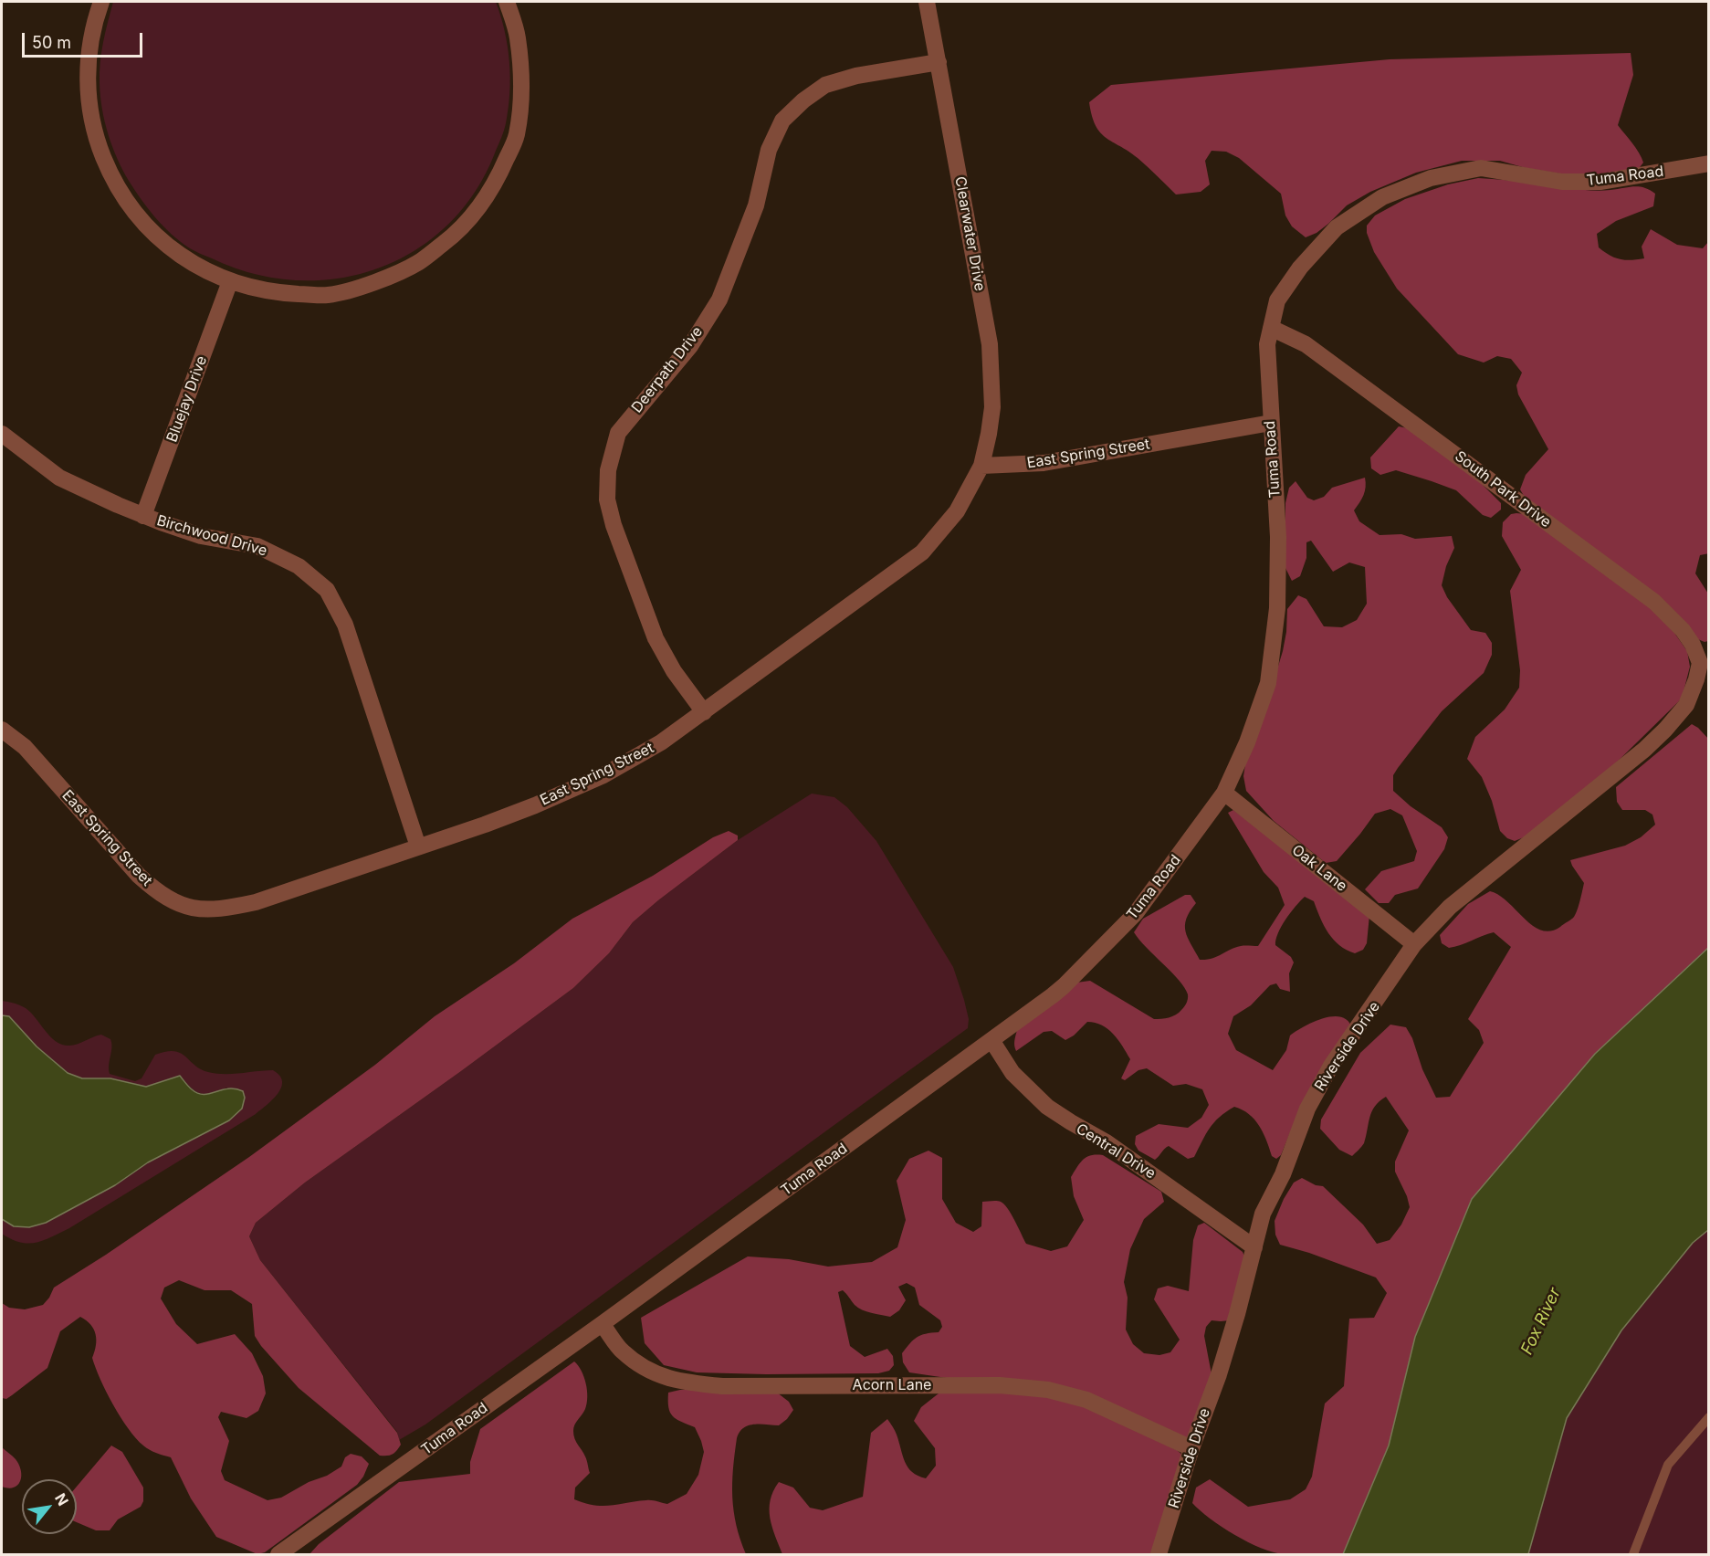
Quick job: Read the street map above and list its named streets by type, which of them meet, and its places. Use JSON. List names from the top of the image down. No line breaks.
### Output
{"streets":{"street":["Tuma Road","Clearwater Drive","Deerpath Drive","Bluejay Drive","East Spring Street","South Park Drive","Birchwood Drive","Oak Lane","Riverside Drive","Central Drive","Acorn Lane"]},"crossings":[["Tuma Road","East Spring Street"],["Tuma Road","South Park Drive"],["Tuma Road","Oak Lane"],["Tuma Road","Central Drive"],["Tuma Road","Acorn Lane"],["Clearwater Drive","Deerpath Drive"],["Clearwater Drive","East Spring Street"],["Deerpath Drive","East Spring Street"],["Bluejay Drive","Birchwood Drive"],["East Spring Street","Birchwood Drive"],["South Park Drive","Riverside Drive"],["Oak Lane","Riverside Drive"],["Riverside Drive","Central Drive"],["Riverside Drive","Acorn Lane"]],"water":["Fox River"],"scale_bar":"50 m","north":"top right"}
